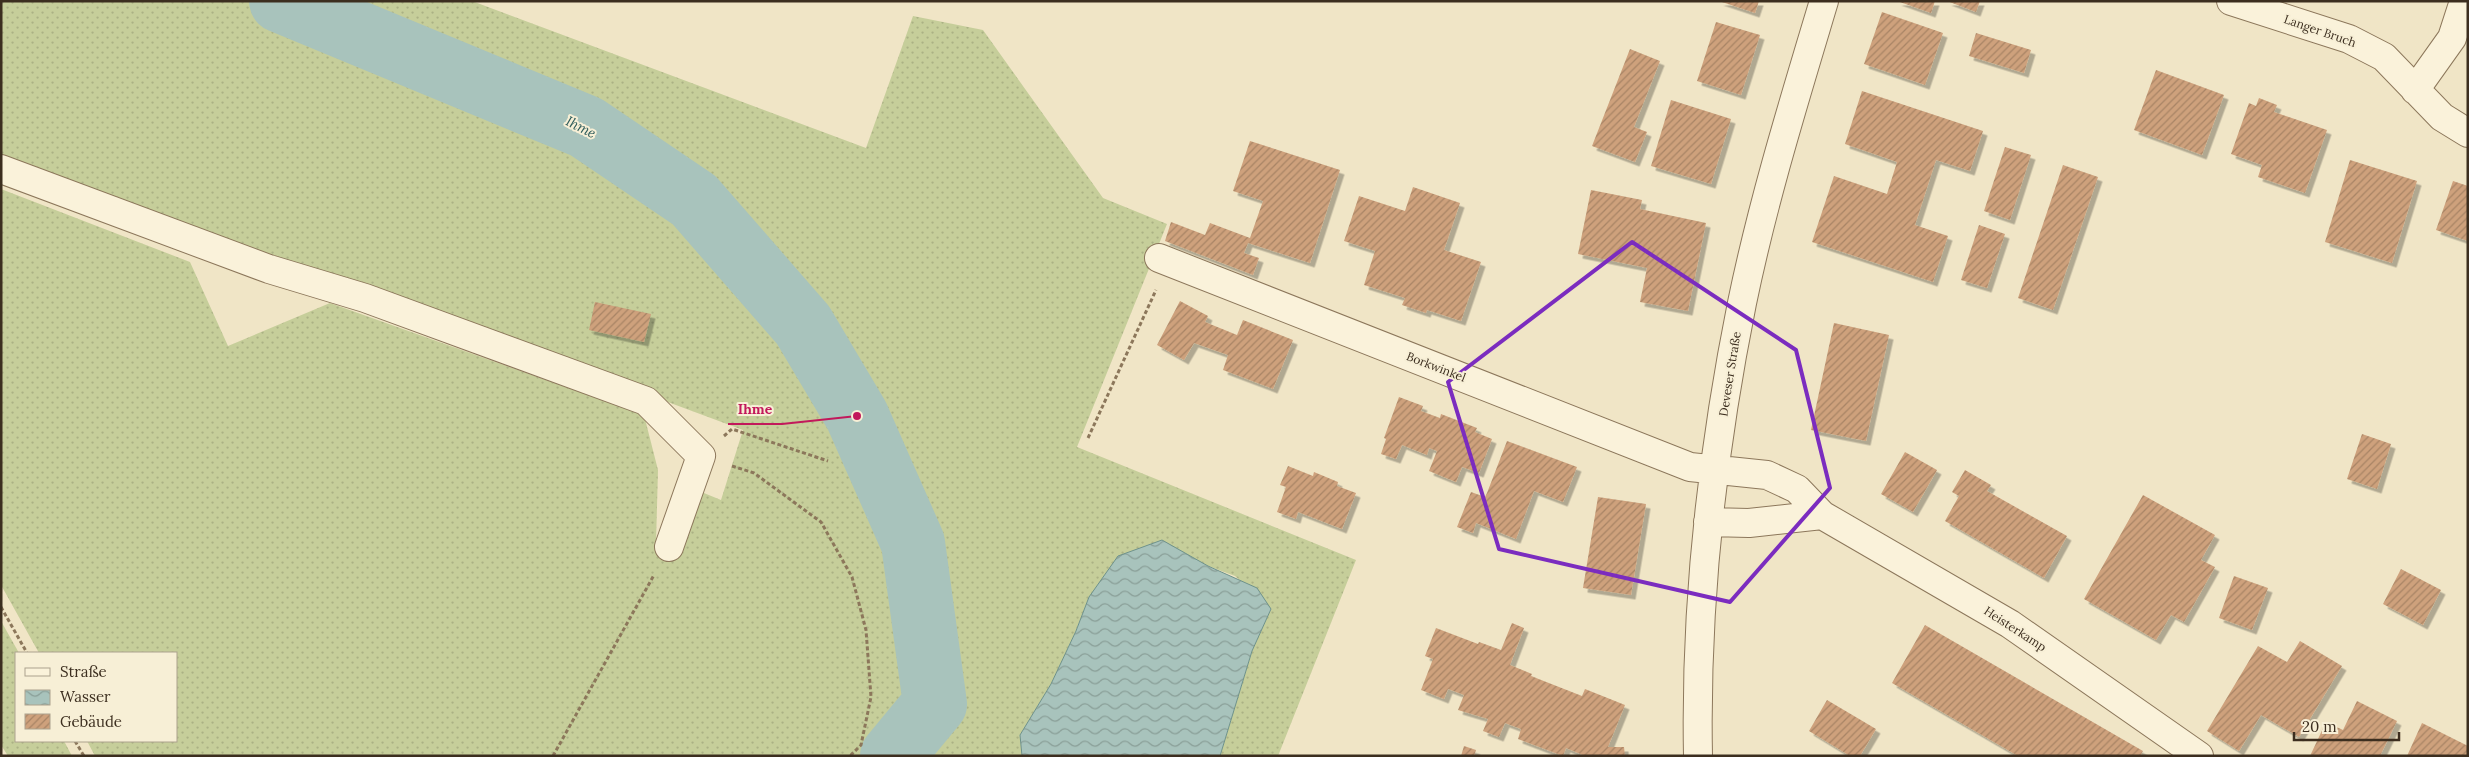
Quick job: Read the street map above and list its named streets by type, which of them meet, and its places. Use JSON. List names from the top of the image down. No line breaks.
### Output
{"streets":{"street":["Langer Bruch","Borkwinkel","Deveser Straße","Heisterkamp"]},"crossings":[["Borkwinkel","Deveser Straße"],["Borkwinkel","Heisterkamp"],["Deveser Straße","Heisterkamp"]],"water":["Ihme"],"places":["Ihme"],"legend":["Straße","Wasser","Gebäude"],"scale_bar":"20 m"}
